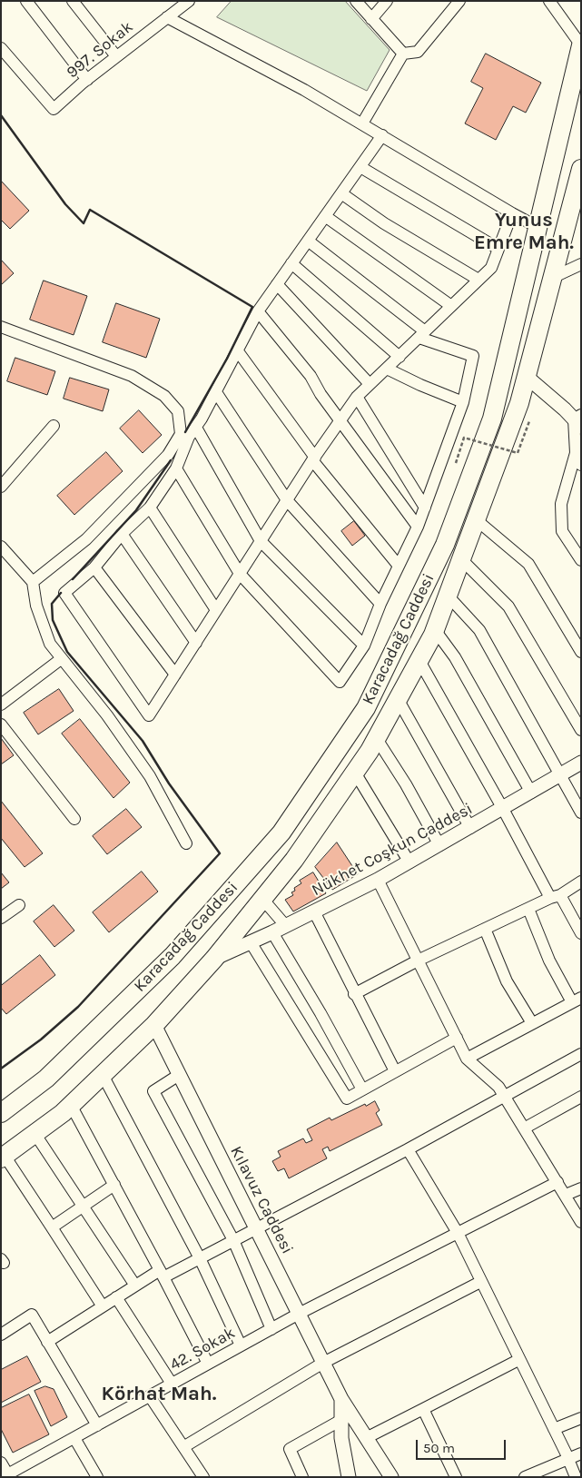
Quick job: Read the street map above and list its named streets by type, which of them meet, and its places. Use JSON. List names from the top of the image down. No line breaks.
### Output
{"streets":{"highway":["Karacadağ Caddesi"],"street":["997. Sokak","Nükhet Coşkun Caddesi","Kılavuz Caddesi","42. Sokak"]},"crossings":[["Karacadağ Caddesi","Nükhet Coşkun Caddesi"],["Karacadağ Caddesi","Kılavuz Caddesi"],["Kılavuz Caddesi","42. Sokak"]],"districts":["Yunus Emre Mah.","Körhat Mah."],"scale_bar":"50 m"}
